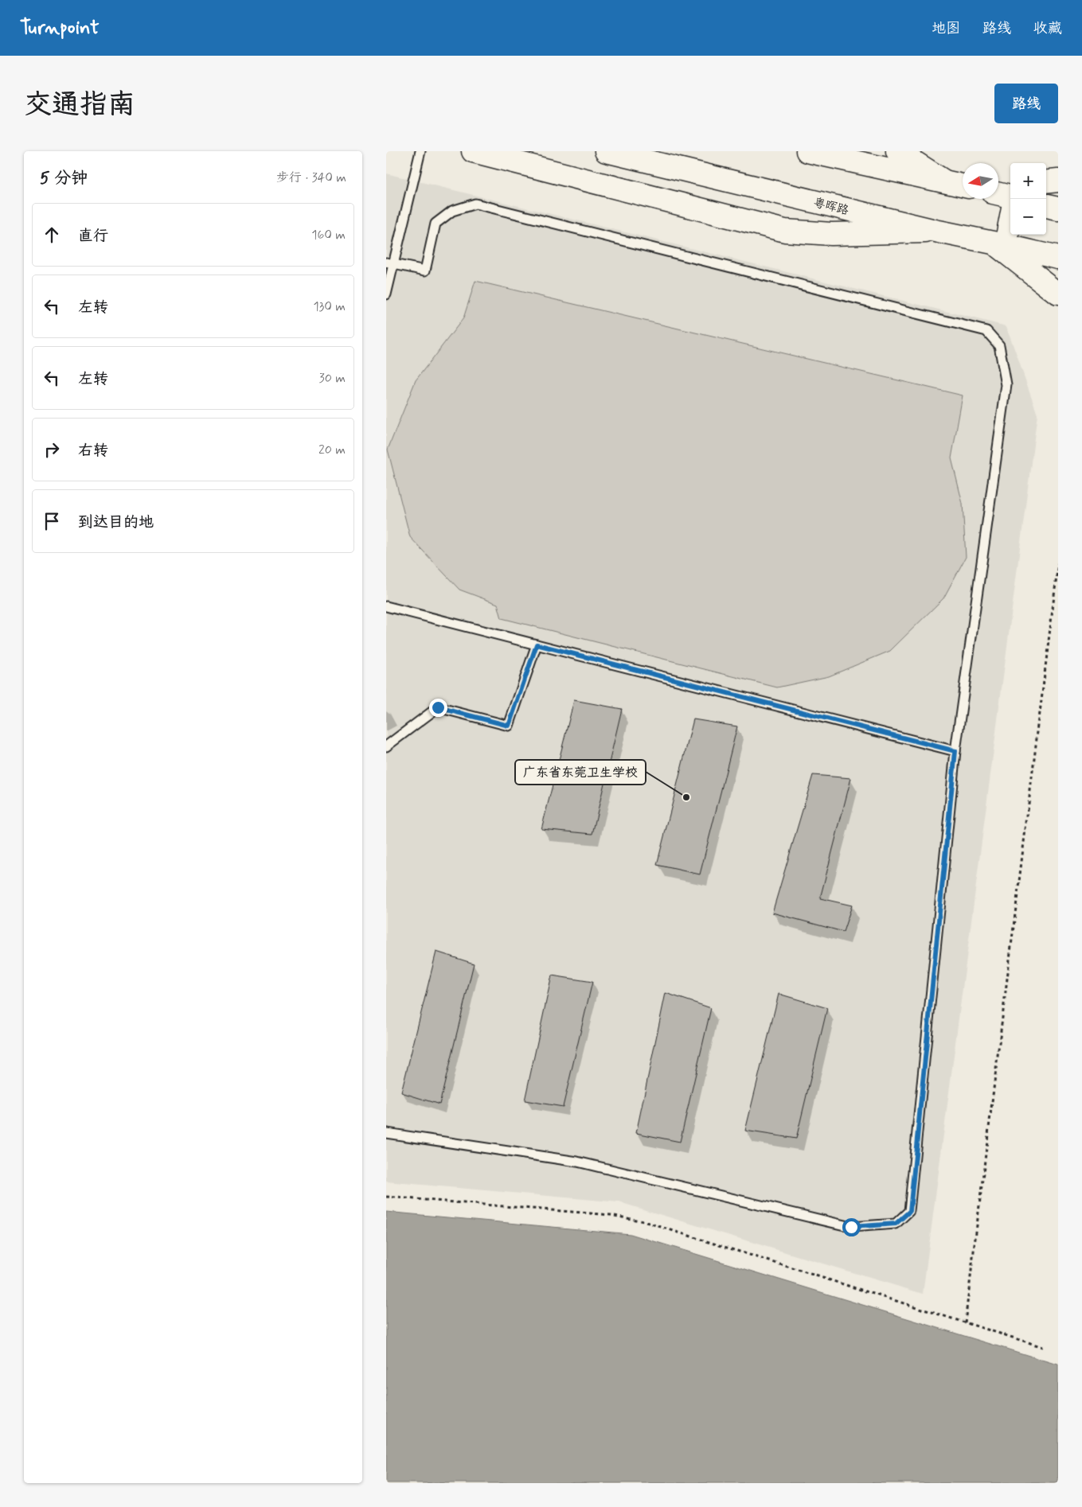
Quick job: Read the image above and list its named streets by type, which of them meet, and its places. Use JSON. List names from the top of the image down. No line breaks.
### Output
{"streets":{"main road":["粤晖路"]},"places":["广东省东莞卫生学校"],"north":"left","page":{"header":"Turnpoint","nav":["地图","路线","收藏"],"buttons":"路线","title":"交通指南","heading":["5 分钟","步行 · 340 m"],"map_buttons":["+","−"],"list":[["直行","160 m"],["左转","130 m"],["左转","30 m"],["右转","20 m"],"到达目的地"]}}
